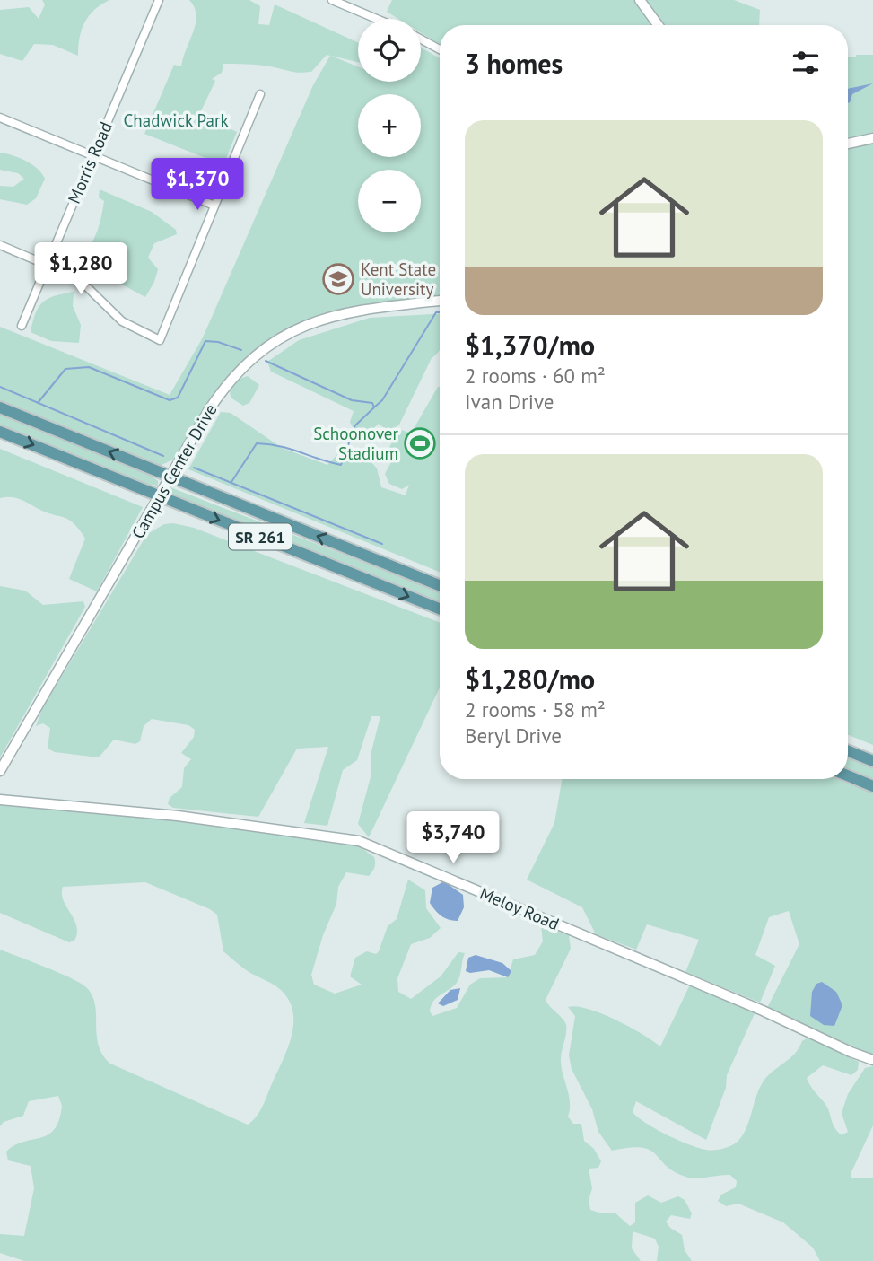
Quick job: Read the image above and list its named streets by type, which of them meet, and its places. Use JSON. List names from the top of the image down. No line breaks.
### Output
{"streets":{"main road":["SR 261"],"street":["Morris Road","Campus Center Drive","Meloy Road"]},"crossings":[["Campus Center Drive","SR 261"]],"parks":["Chadwick Park"],"places":{"school or university":["Kent State University"],"sports":["Schoonover Stadium"]},"page":{"map_buttons":["+","−"],"heading":"3 homes","list":[{"name":"$1,370/mo","note":"2 rooms · 60 m² · Ivan Drive"},{"name":"$1,280/mo","note":"2 rooms · 58 m² · Beryl Drive"}],"price":["$1,370","$1,280","$3,740"]}}
